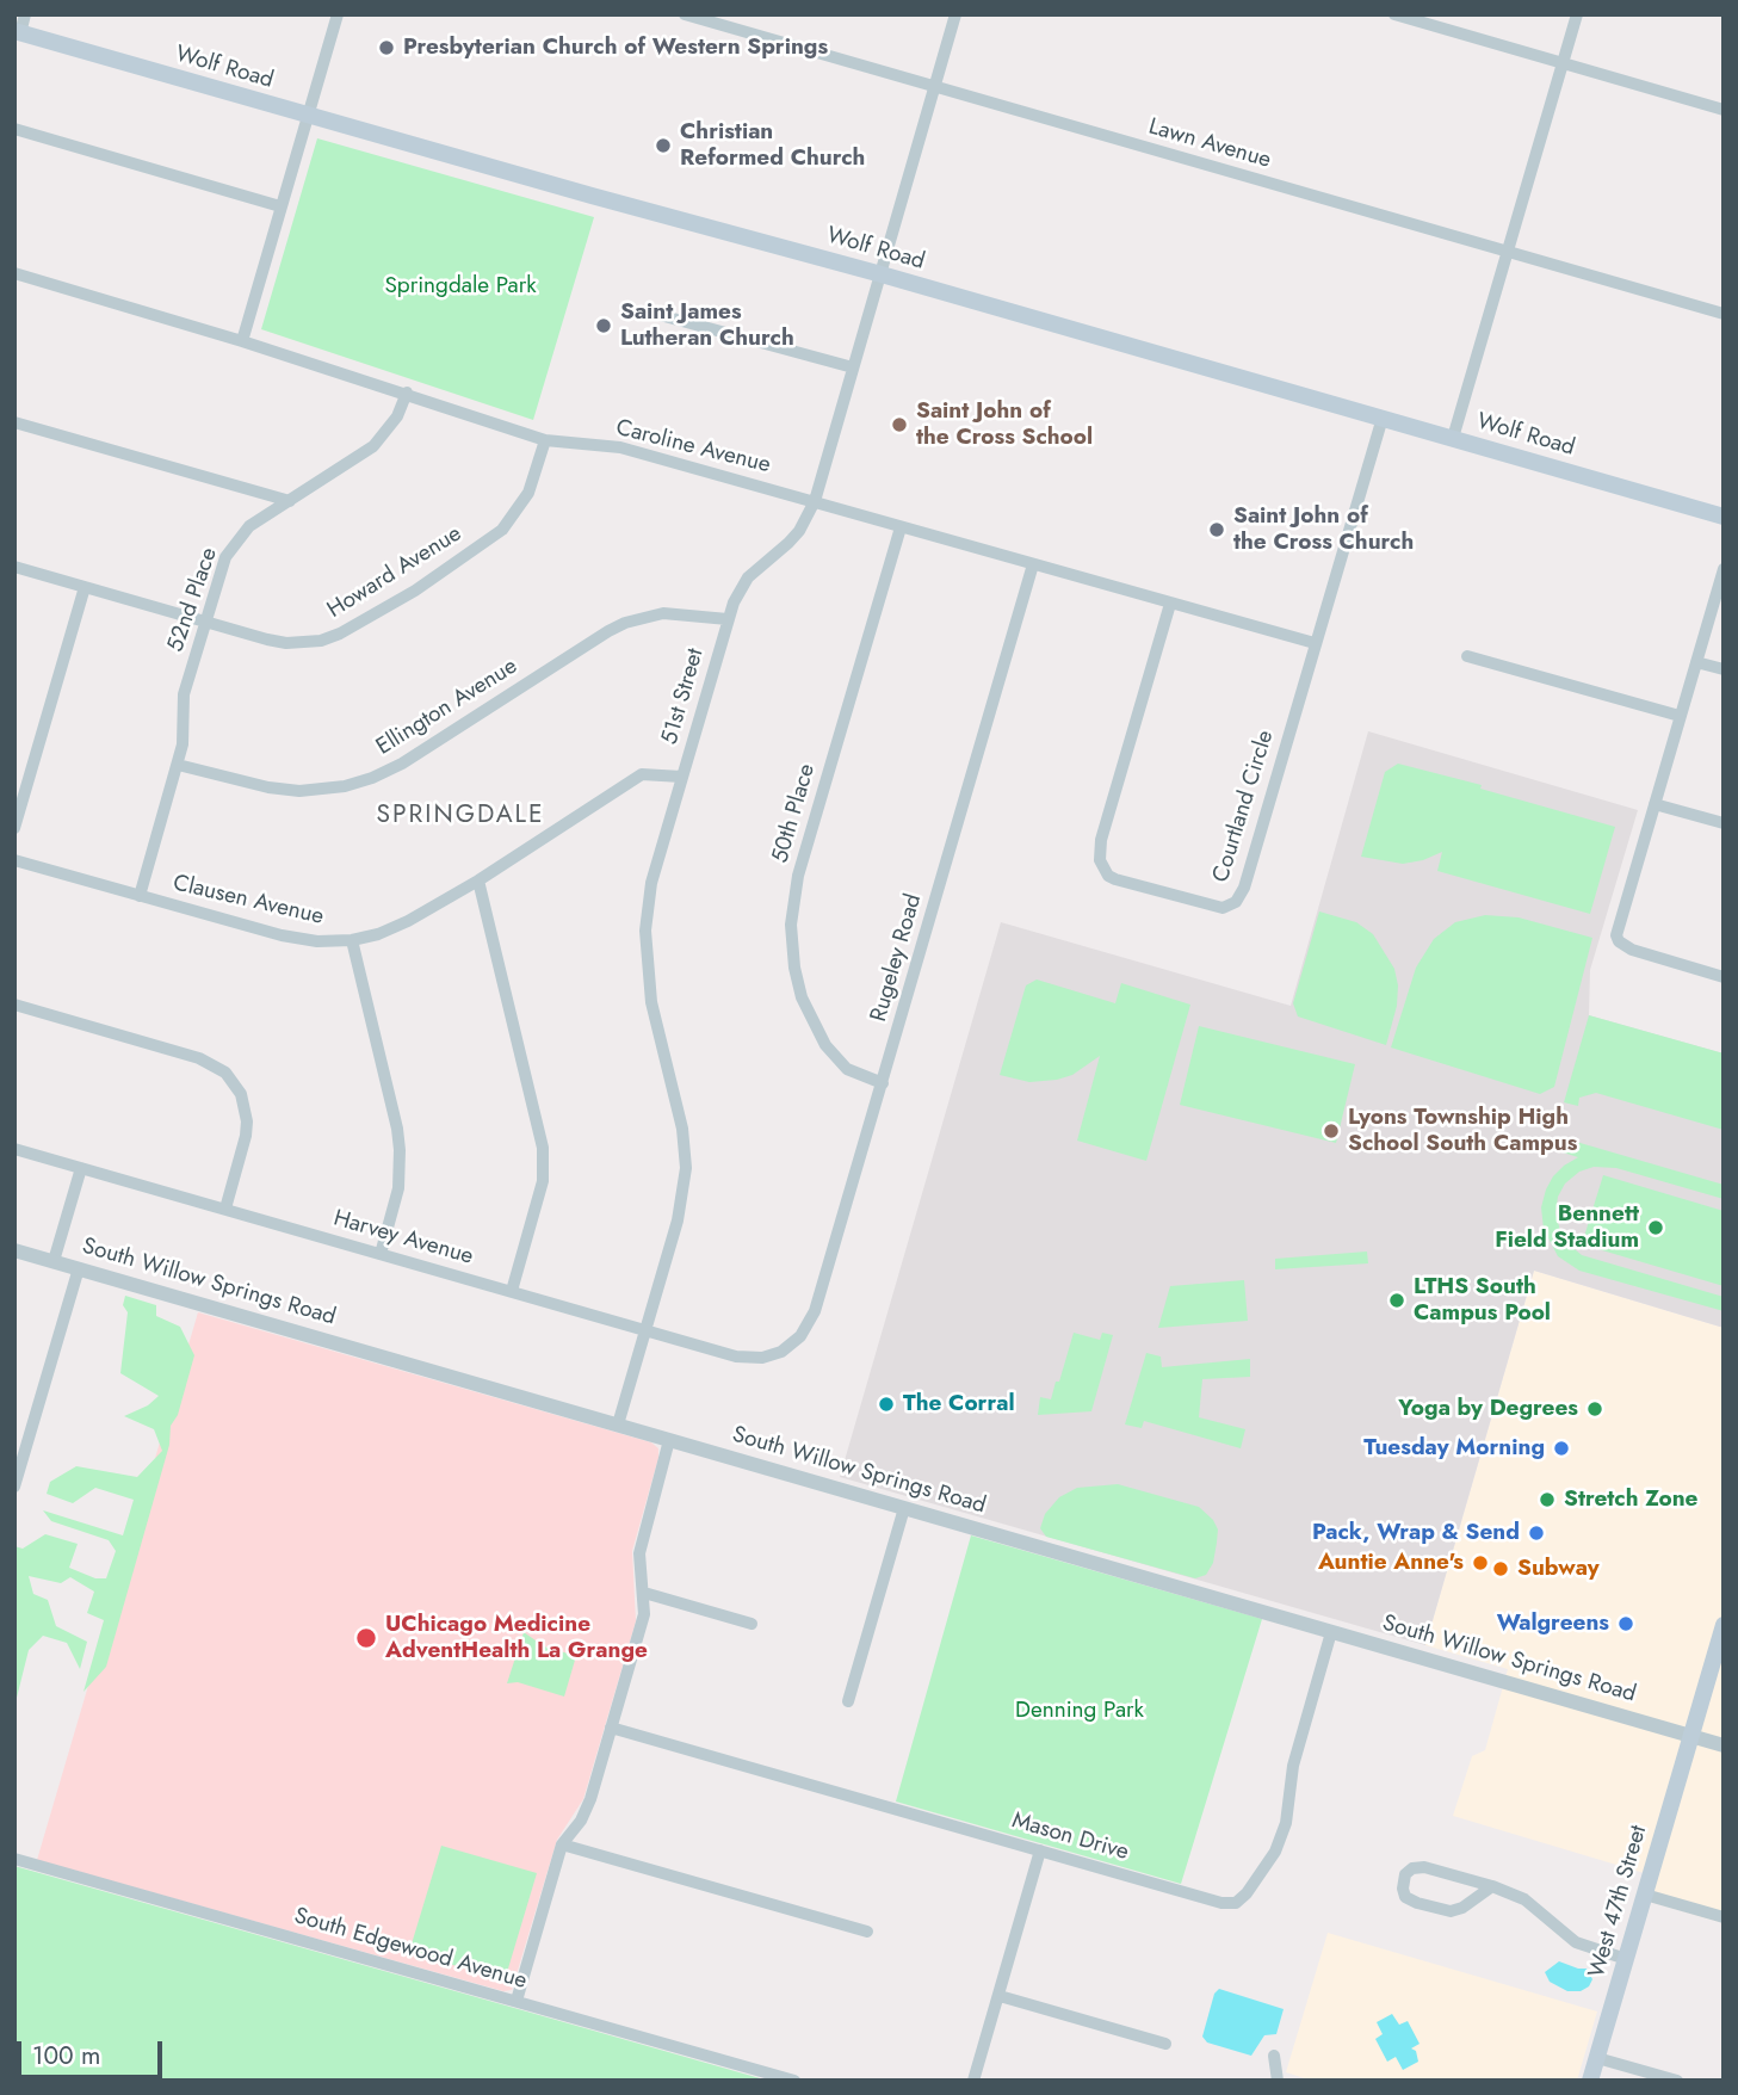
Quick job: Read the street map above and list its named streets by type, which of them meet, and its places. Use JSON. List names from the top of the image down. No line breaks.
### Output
{"streets":{"main road":["Wolf Road","West 47th Street"],"street":["Lawn Avenue","Caroline Avenue","Howard Avenue","52nd Place","51st Street","Ellington Avenue","Courtland Circle","50th Place","Clausen Avenue","Rugeley Road","Harvey Avenue","South Willow Springs Road","Mason Drive","South Edgewood Avenue"]},"crossings":[["Wolf Road","51st Street"],["Wolf Road","Courtland Circle"],["Lawn Avenue","51st Street"],["Caroline Avenue","Howard Avenue"],["Caroline Avenue","52nd Place"],["Caroline Avenue","51st Street"],["Caroline Avenue","Courtland Circle"],["Caroline Avenue","50th Place"],["Caroline Avenue","Rugeley Road"],["Howard Avenue","52nd Place"],["52nd Place","Ellington Avenue"],["52nd Place","Clausen Avenue"],["51st Street","Ellington Avenue"],["51st Street","Clausen Avenue"],["51st Street","Harvey Avenue"],["51st Street","South Willow Springs Road"],["50th Place","Rugeley Road"],["Rugeley Road","Harvey Avenue"],["South Willow Springs Road","Mason Drive"],["South Willow Springs Road","West 47th Street"]],"districts":["SPRINGDALE"],"parks":["Springdale Park","Denning Park"],"places":["Presbyterian Church of Western Springs","Christian Reformed Church","Saint James Lutheran Church","Saint John of the Cross School","Saint John of the Cross Church","Lyons Township High School South Campus","Bennett Field Stadium","LTHS South Campus Pool","The Corral","Yoga by Degrees","Tuesday Morning","Stretch Zone","Pack, Wrap & Send","Auntie Anne's","Subway","Walgreens","UChicago Medicine AdventHealth La Grange"],"scale_bar":"100 m"}
